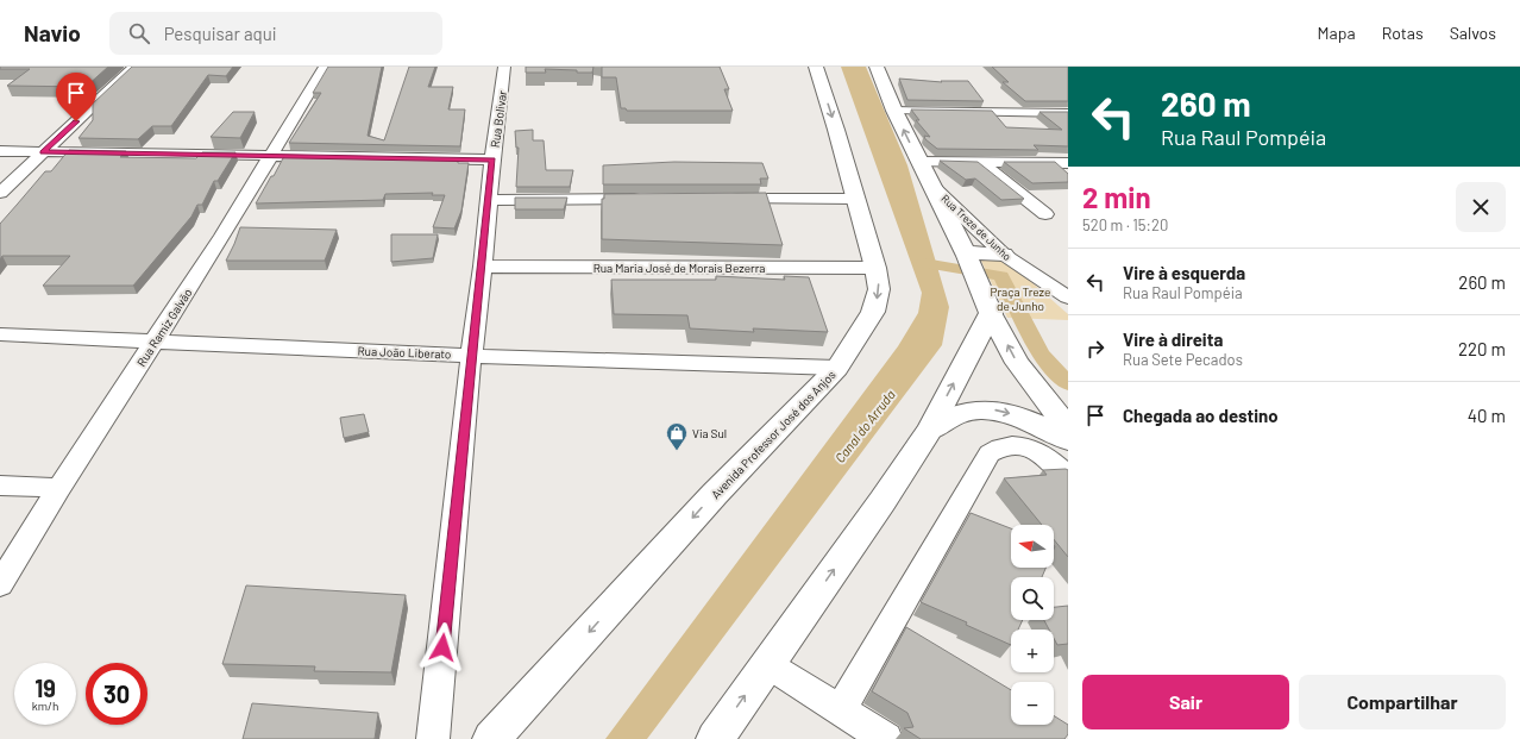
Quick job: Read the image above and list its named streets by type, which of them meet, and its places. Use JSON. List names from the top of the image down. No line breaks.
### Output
{"streets":{"main road":["Avenida Professor José dos Anjos"],"street":["Rua Bolivar","Rua Treze de Junho","Rua Maria José de Morais Bezerra","Rua Ramiz Galvão","Rua João Liberato"]},"crossings":[["Rua Bolivar","Rua Maria José de Morais Bezerra"],["Rua Bolivar","Rua João Liberato"],["Rua Maria José de Morais Bezerra","Avenida Professor José dos Anjos"],["Rua Ramiz Galvão","Rua João Liberato"],["Rua João Liberato","Avenida Professor José dos Anjos"]],"water":["Canal do Arruda"],"parks":["Praça Treze de Junho"],"places":{"shop":["Via Sul"]},"north":"left","page":{"header":"Navio","search":"Pesquisar aqui","nav":["Mapa","Rotas","Salvos"],"turn":["260 m","Rua Raul Pompéia"],"heading":["2 min","520 m · 15:20"],"list":[{"name":"Vire à esquerda","note":"Rua Raul Pompéia","value":"260 m"},{"name":"Vire à direita","note":"Rua Sete Pecados","value":"220 m"},{"name":"Chegada ao destino","value":"40 m"}],"map_buttons":["+","−"],"speed":"19 km/h","limit":"30","buttons":["Sair","Compartilhar"]}}
